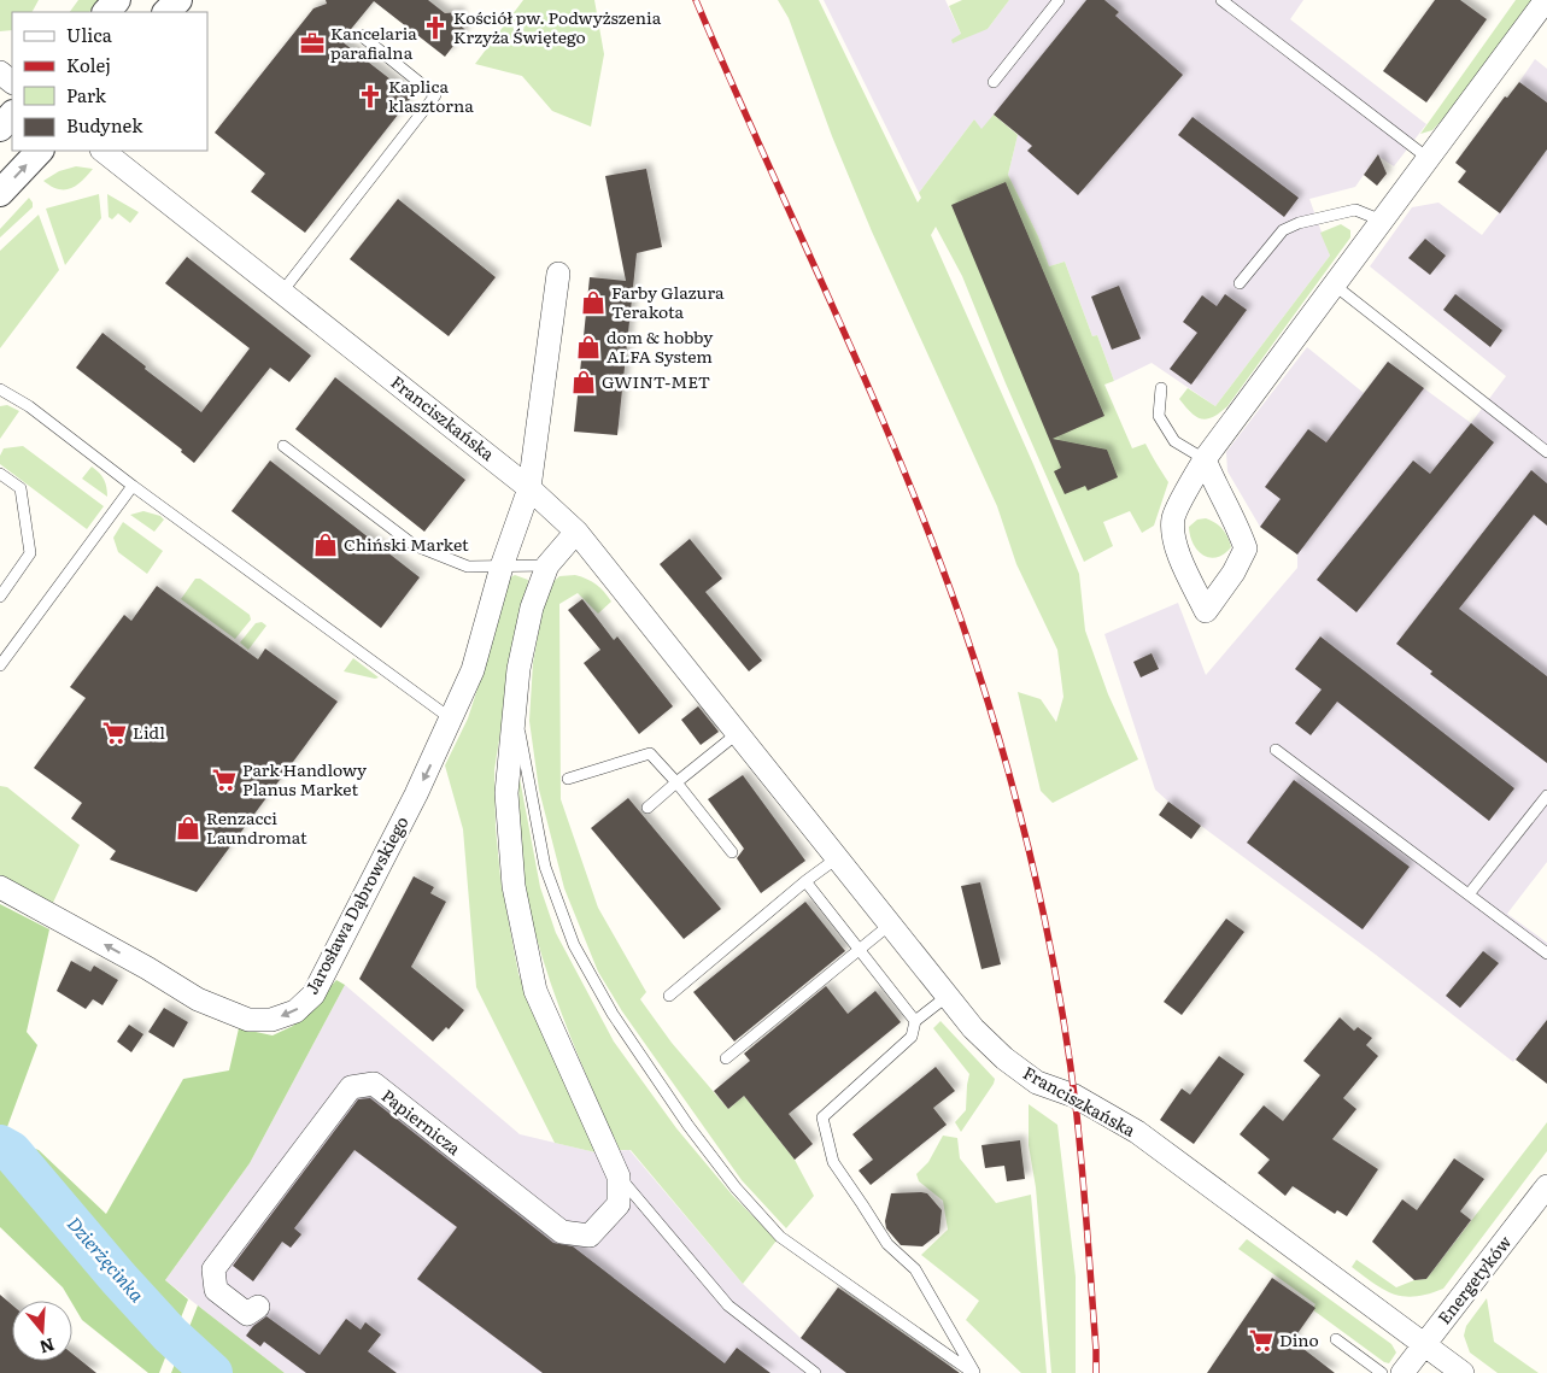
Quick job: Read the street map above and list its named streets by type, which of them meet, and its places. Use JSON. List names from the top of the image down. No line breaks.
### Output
{"streets":{"street":["Franciszkańska","Jarosława Dąbrowskiego","Papiernicza","Energetyków"]},"crossings":[["Franciszkańska","Jarosława Dąbrowskiego"],["Franciszkańska","Energetyków"]],"water":["Dzierżęcinka"],"places":{"church":["Kościół pw. Podwyższenia Krzyża Świętego","Kaplica klasztorna"],"office":["Kancelaria parafialna"],"shop":["Farby Glazura Terakota","dom & hobby ALFA System","GWINT-MET","Chiński Market","Renzacci Laundromat"],"supermarket":["Lidl","Park Handlowy Planus Market","Dino"]},"legend":["Ulica","Kolej","Park","Budynek"],"north":"bottom"}
